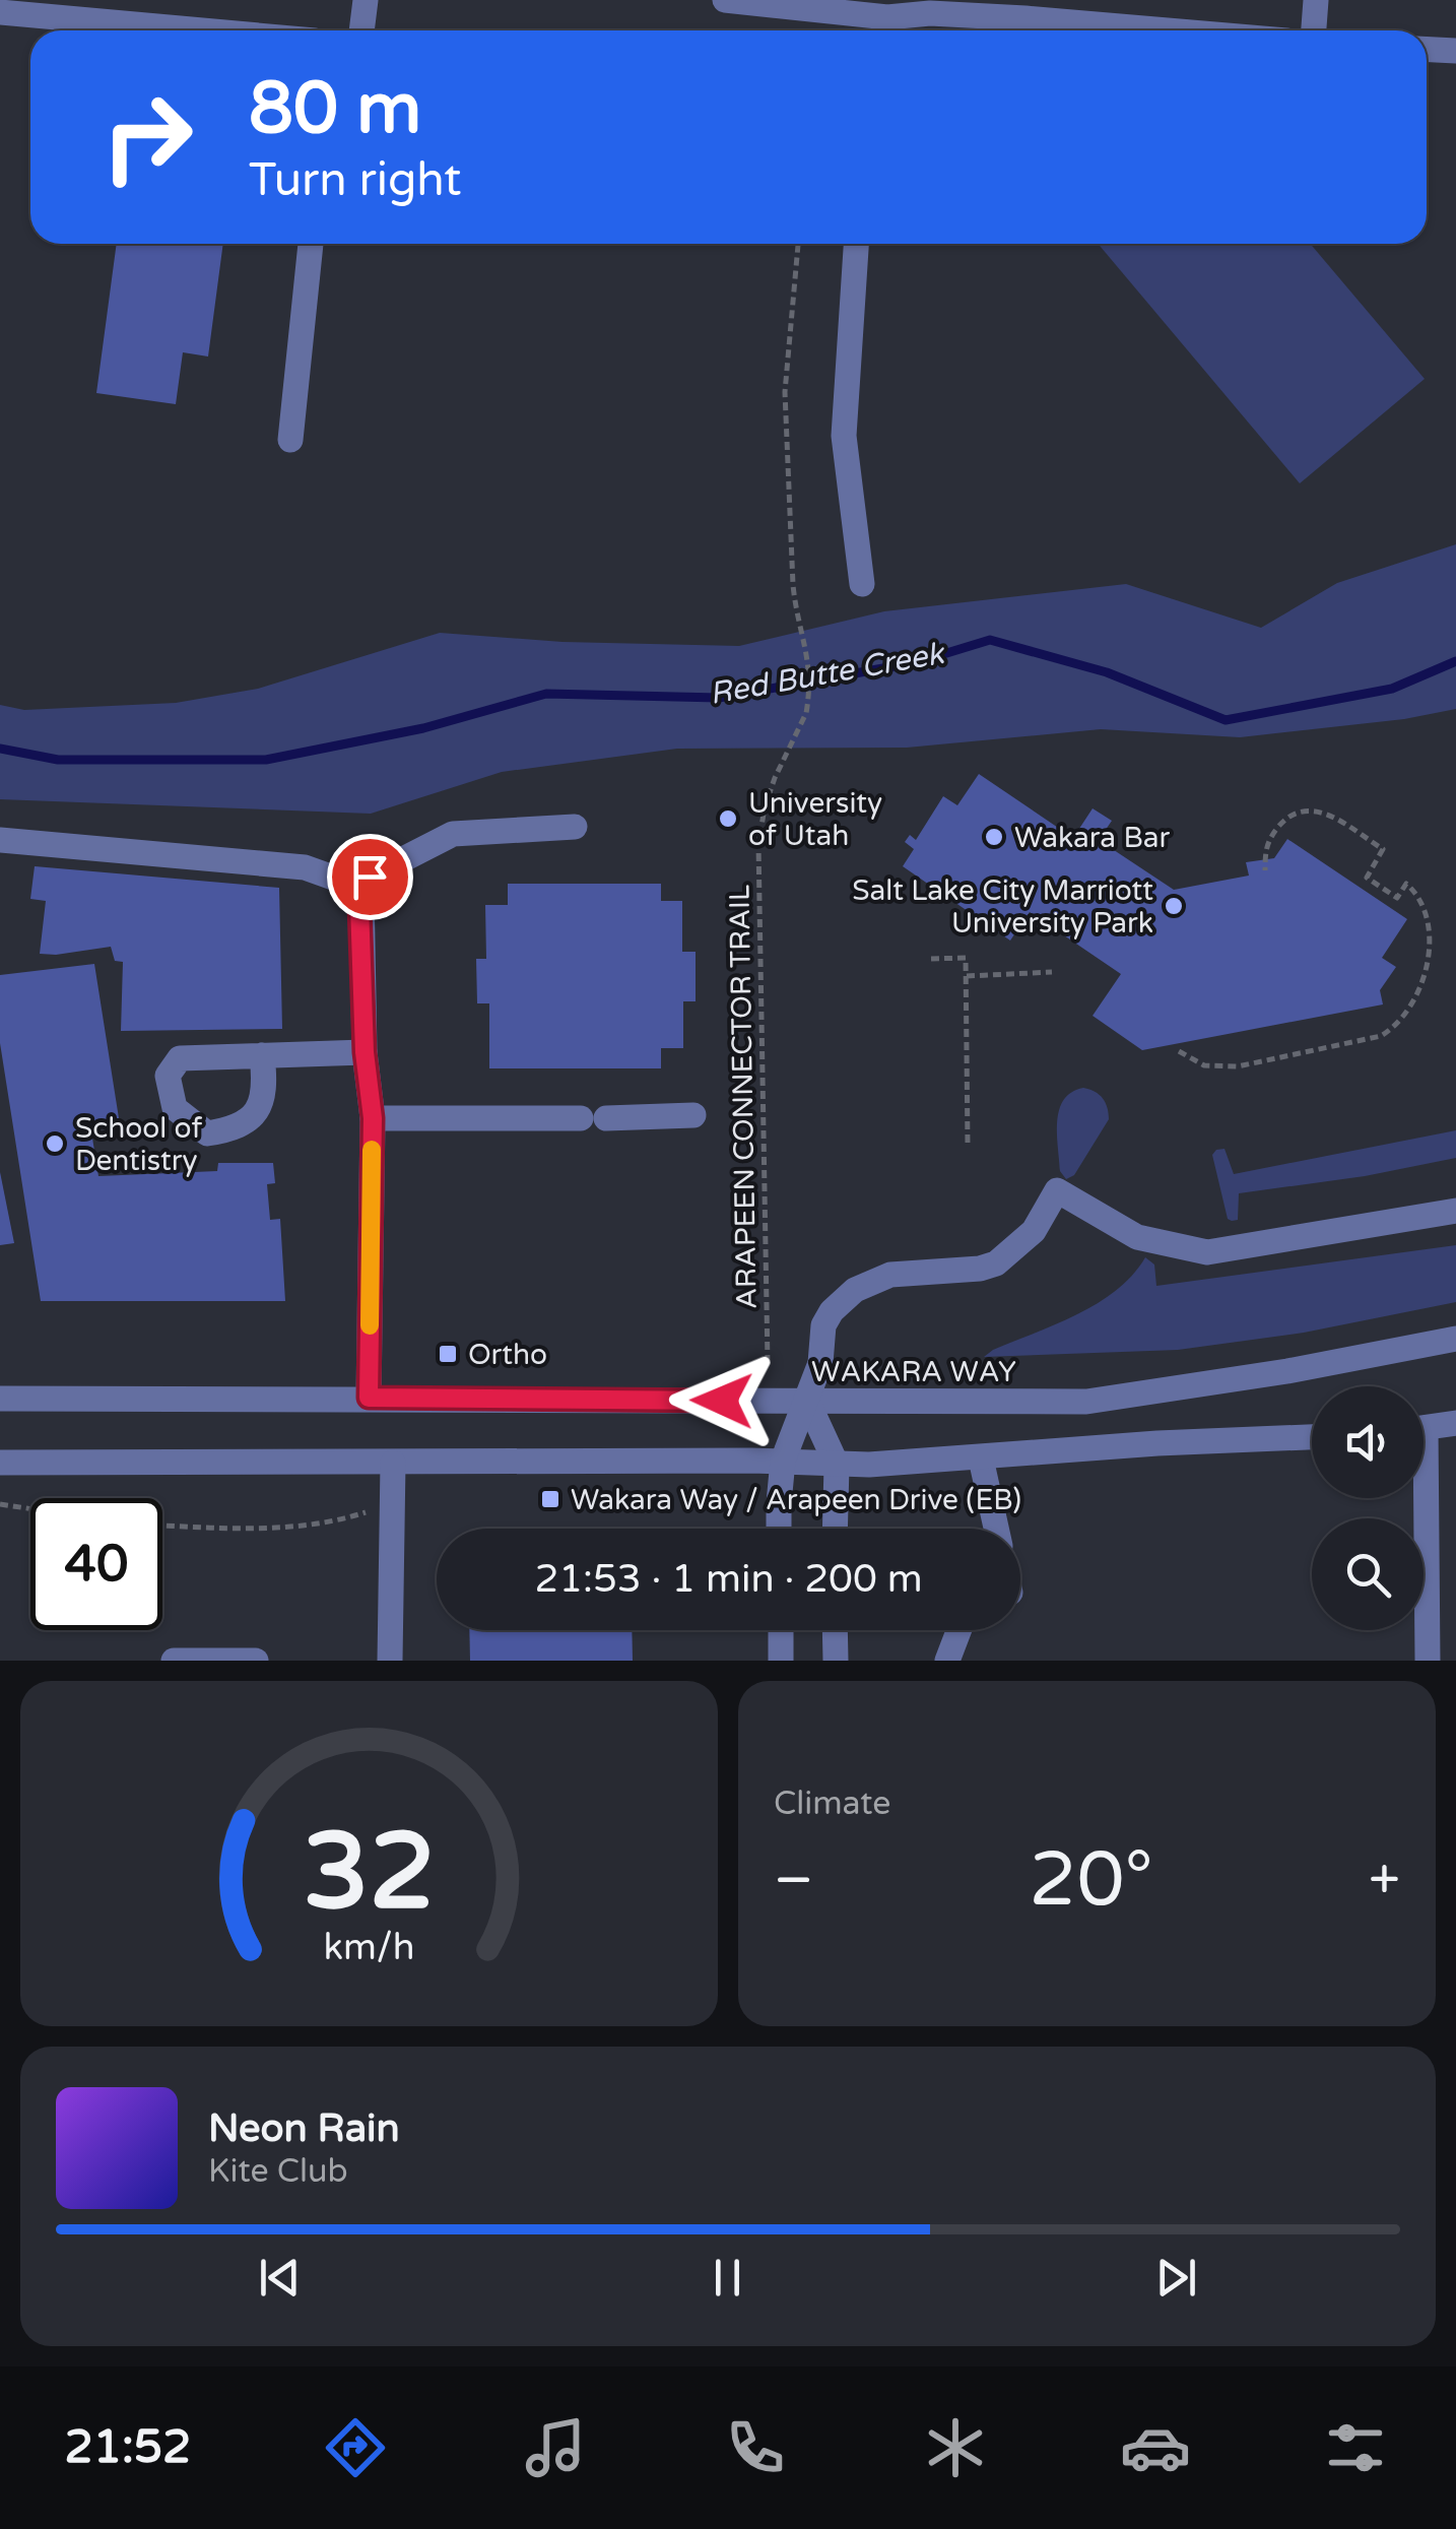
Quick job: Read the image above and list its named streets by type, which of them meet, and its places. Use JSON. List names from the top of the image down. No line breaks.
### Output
{"streets":{"street":["WAKARA WAY"],"path":["ARAPEEN CONNECTOR TRAIL"]},"water":["Red Butte Creek"],"places":{"other":["University of Utah","Wakara Bar","Salt Lake City Marriott University Park","School of Dentistry"],"transit":["Ortho","Wakara Way / Arapeen Drive (EB)"]},"page":{"turn":["80 m","Turn right"],"limit":"40","trip":"21:53 · 1 min · 200 m","tile":"Climate","heat":["−","20°","+"],"song":["Neon Rain","Kite Club"],"tabs":"21:52","gauge":["32","km/h"]}}
